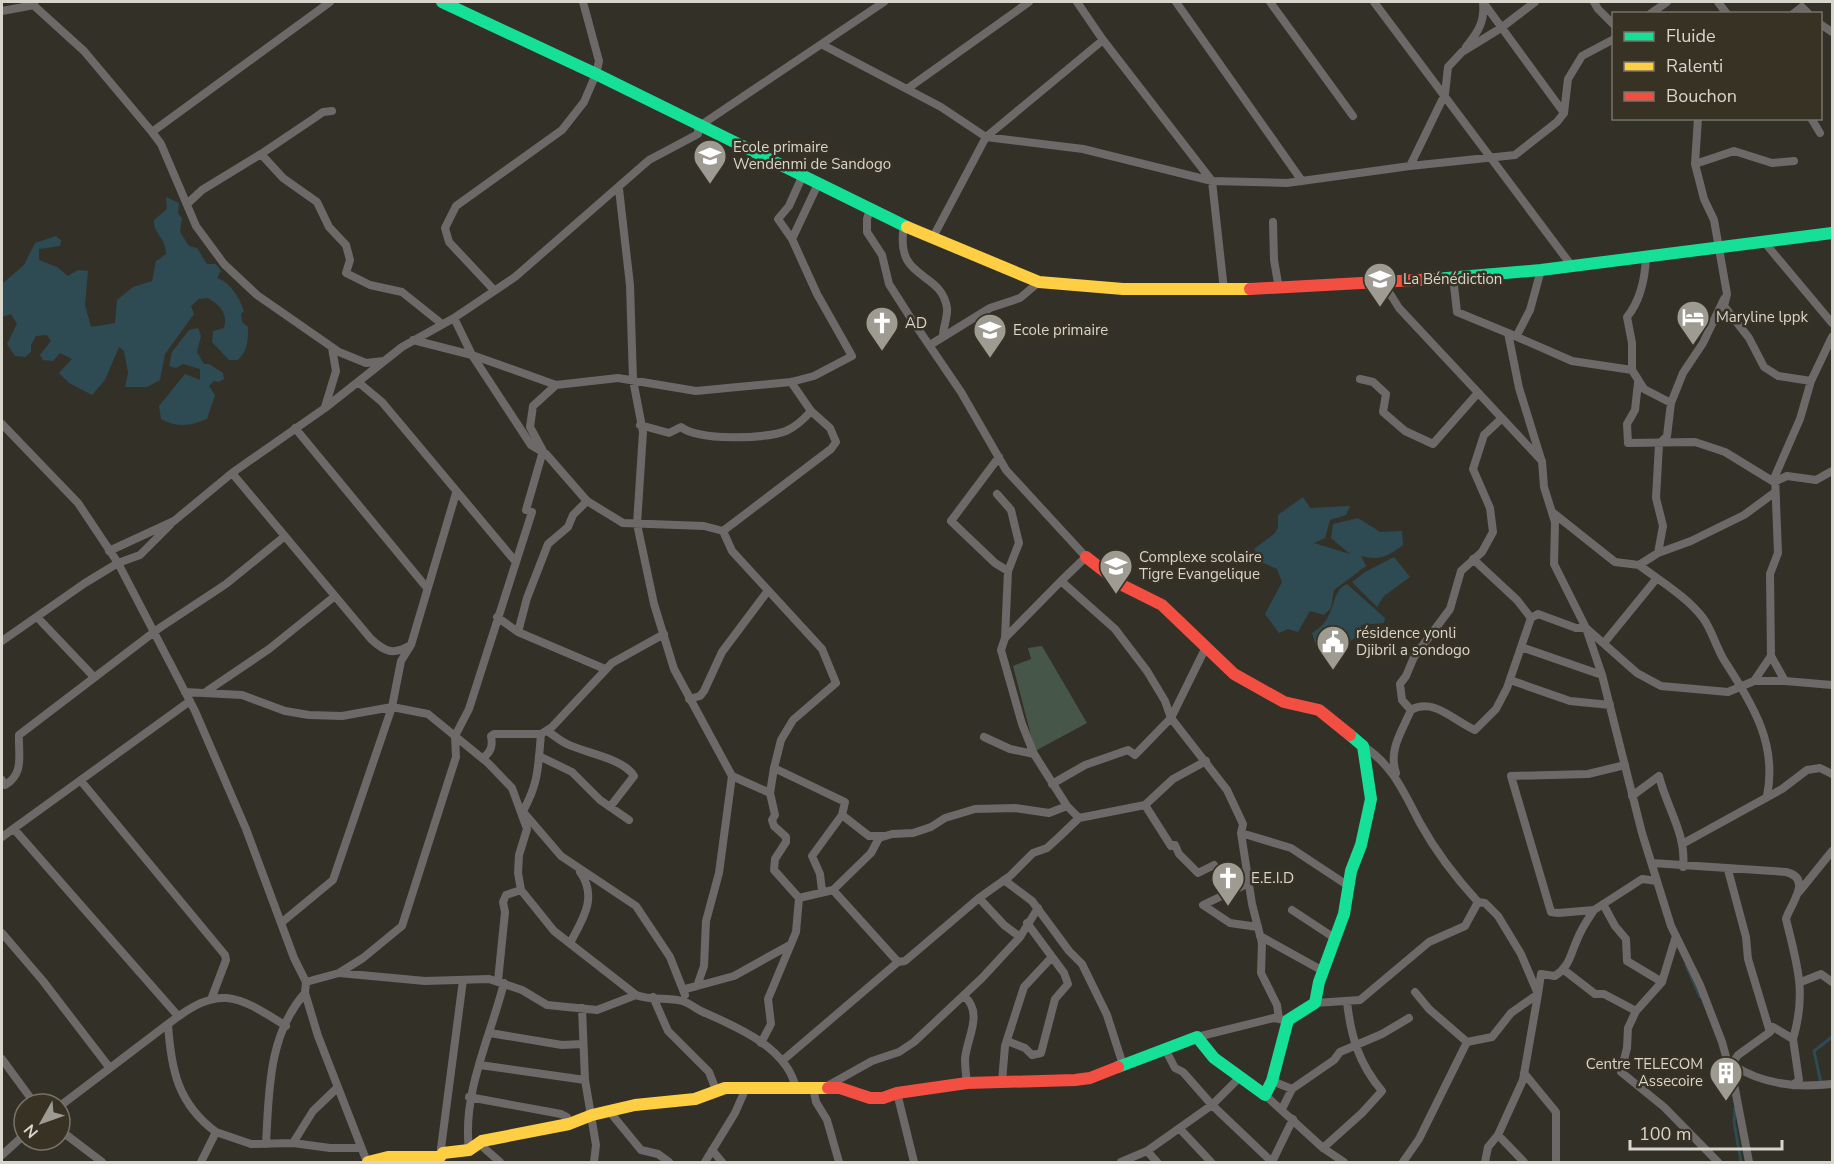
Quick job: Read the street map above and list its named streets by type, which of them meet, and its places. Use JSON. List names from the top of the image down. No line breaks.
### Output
{"places":{"school or university":["Ecole primaire Wendenmi de Sandogo","La Bénédiction","Ecole primaire","Complexe scolaire Tigre Evangelique"],"hotel":["Maryline lppk"],"church":["AD","E.E.I.D"],"public building":["résidence yonli Djibril a sondogo"],"building":["Centre TELECOM Assecoire"]},"legend":["Fluide","Ralenti","Bouchon"],"scale_bar":"100 m","north":"bottom left"}
